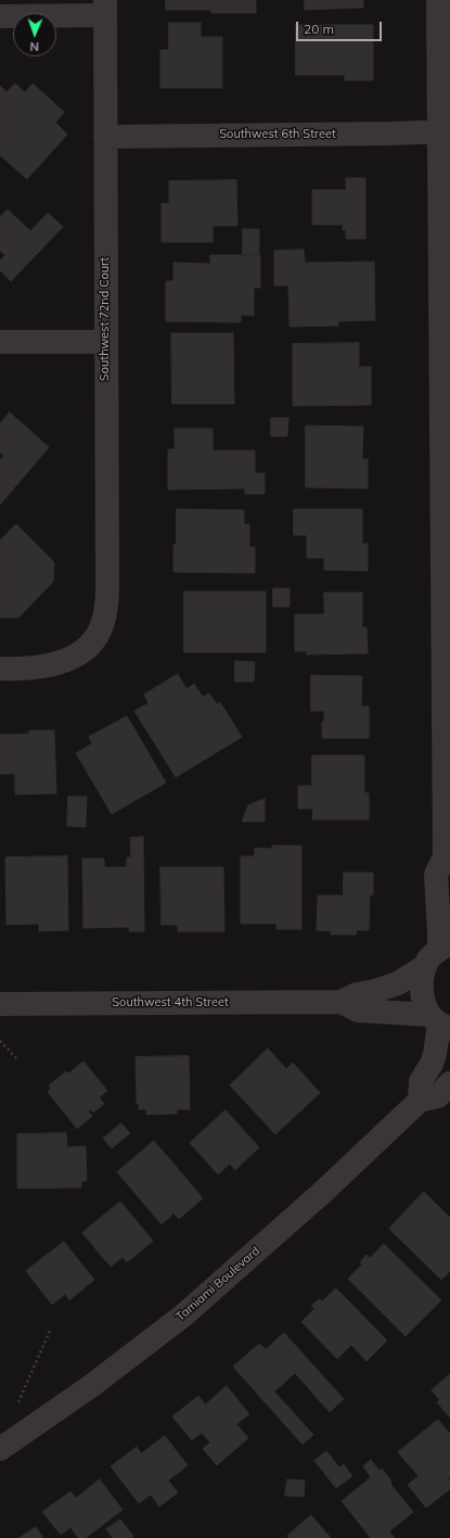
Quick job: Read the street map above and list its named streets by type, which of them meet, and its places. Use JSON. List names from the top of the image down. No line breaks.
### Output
{"streets":{"street":["Southwest 6th Street","Southwest 72nd Court","Southwest 4th Street","Tamiami Boulevard"]},"crossings":[["Southwest 6th Street","Southwest 72nd Court"]],"scale_bar":"20 m","north":"bottom"}
